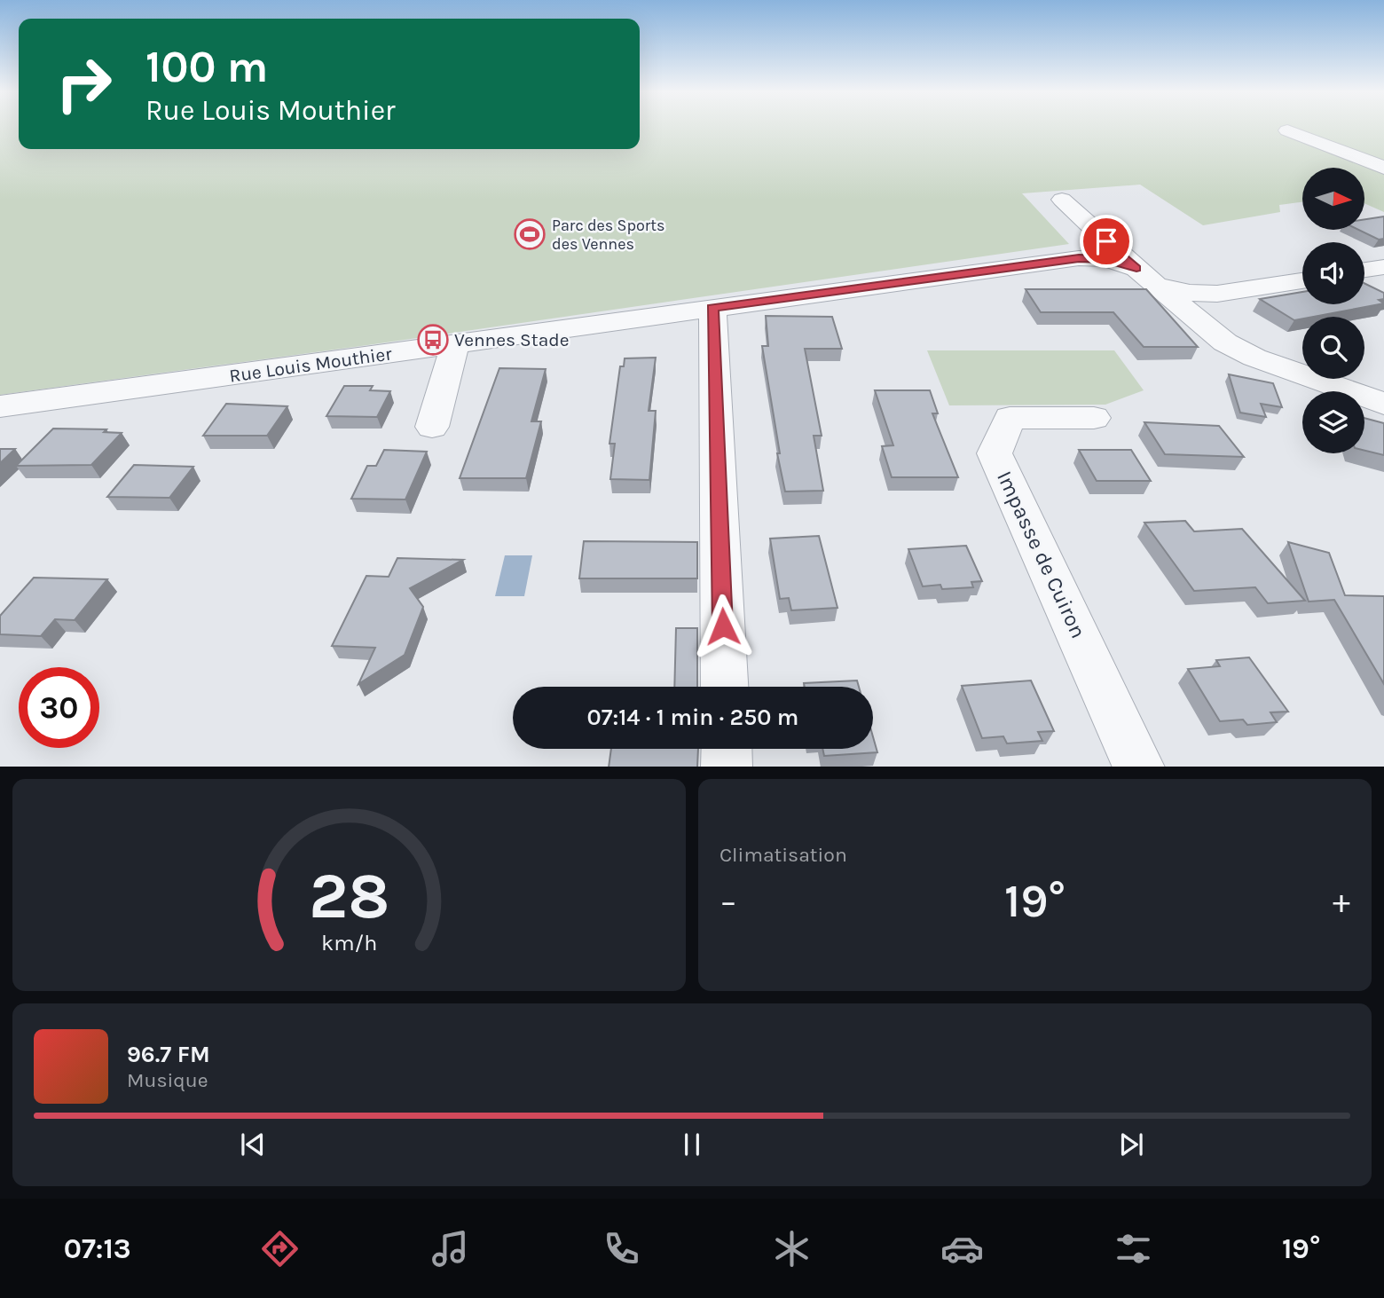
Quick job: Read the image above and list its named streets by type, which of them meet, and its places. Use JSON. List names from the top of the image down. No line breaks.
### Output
{"streets":{"street":["Rue Louis Mouthier","Impasse de Cuiron"]},"places":{"sports":["Parc des Sports des Vennes"],"bus stop":["Vennes Stade"]},"north":"right","page":{"turn":["100 m","Rue Louis Mouthier"],"limit":"30","trip":"07:14 · 1 min · 250 m","tile":"Climatisation","heat":["−","19°","+"],"song":["96.7 FM","Musique"],"tabs":["07:13","19°"],"gauge":["28","km/h"]}}
